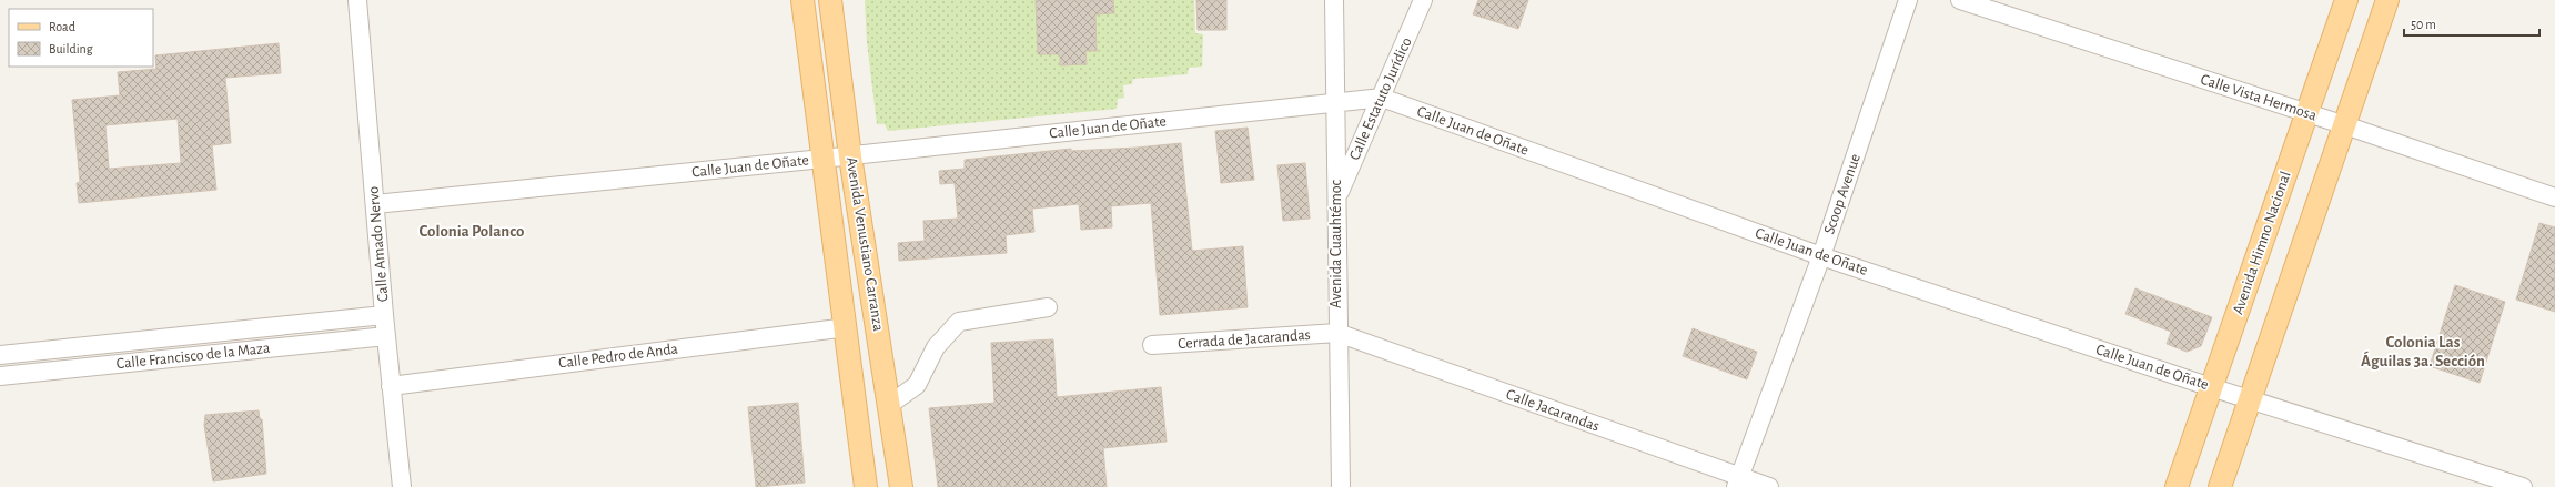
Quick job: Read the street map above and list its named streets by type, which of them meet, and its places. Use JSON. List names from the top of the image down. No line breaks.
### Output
{"streets":{"main road":["Avenida Himno Nacional","Avenida Venustiano Carranza"],"street":["Calle Vista Hermosa","Calle Estatuto Jurídico","Calle Juan de Oñate","Scoop Avenue","Calle Amado Nervo","Avenida Cuauhtémoc","Cerrada de Jacarandas","Calle Francisco de la Maza","Calle Pedro de Anda","Calle Jacarandas"]},"crossings":[["Calle Vista Hermosa","Avenida Himno Nacional"],["Calle Estatuto Jurídico","Calle Juan de Oñate"],["Calle Estatuto Jurídico","Avenida Cuauhtémoc"],["Calle Juan de Oñate","Scoop Avenue"],["Calle Juan de Oñate","Avenida Himno Nacional"],["Calle Juan de Oñate","Calle Amado Nervo"],["Calle Juan de Oñate","Avenida Venustiano Carranza"],["Calle Juan de Oñate","Avenida Cuauhtémoc"],["Scoop Avenue","Calle Jacarandas"],["Calle Amado Nervo","Calle Francisco de la Maza"],["Calle Amado Nervo","Calle Pedro de Anda"],["Avenida Venustiano Carranza","Calle Pedro de Anda"],["Avenida Cuauhtémoc","Cerrada de Jacarandas"],["Avenida Cuauhtémoc","Calle Jacarandas"],["Cerrada de Jacarandas","Calle Jacarandas"]],"districts":["Colonia Polanco","Colonia Las Águilas 3a. Sección"],"legend":["Road","Building"],"scale_bar":"50 m"}
